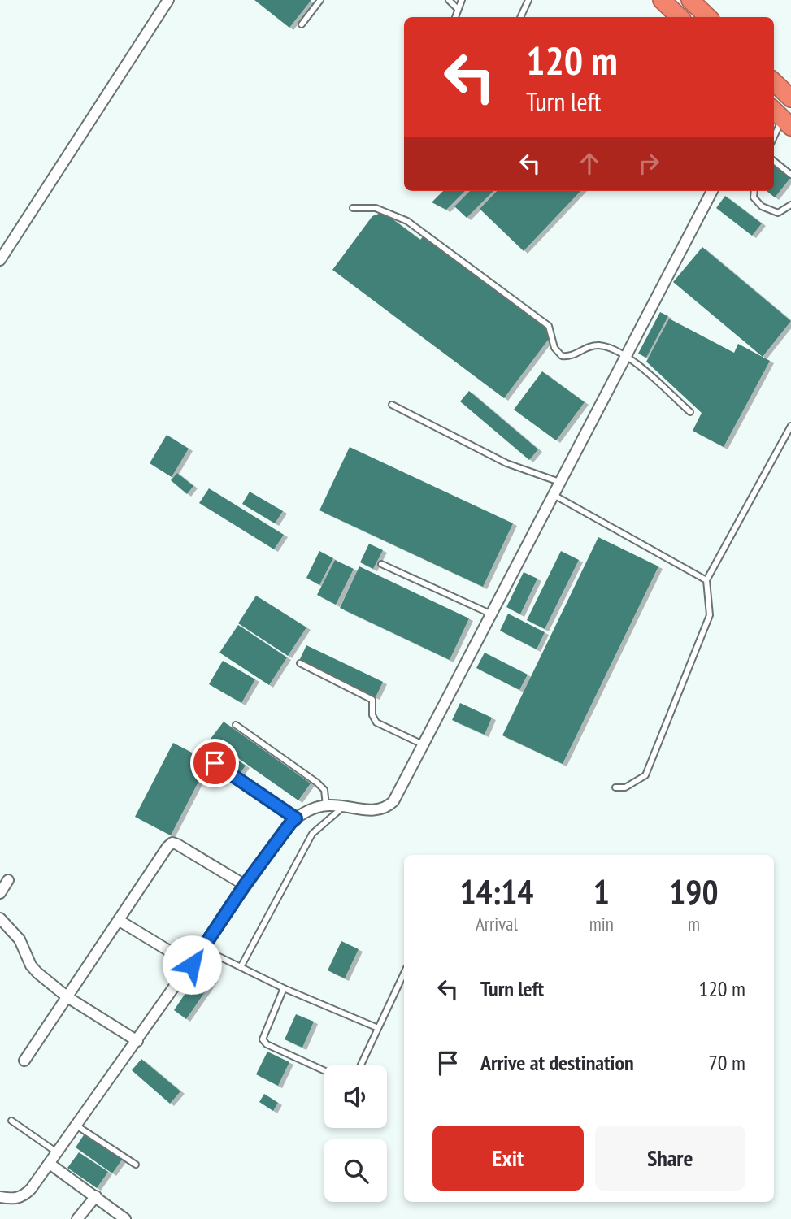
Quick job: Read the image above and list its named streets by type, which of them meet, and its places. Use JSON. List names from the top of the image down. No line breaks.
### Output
{"page":{"turn":["120 m","Turn left"],"eta":["14:14","Arrival","1","min","190","m"],"list":[{"name":"Turn left","value":"120 m"},{"name":"Arrive at destination","value":"70 m"}],"buttons":["Exit","Share"]}}
